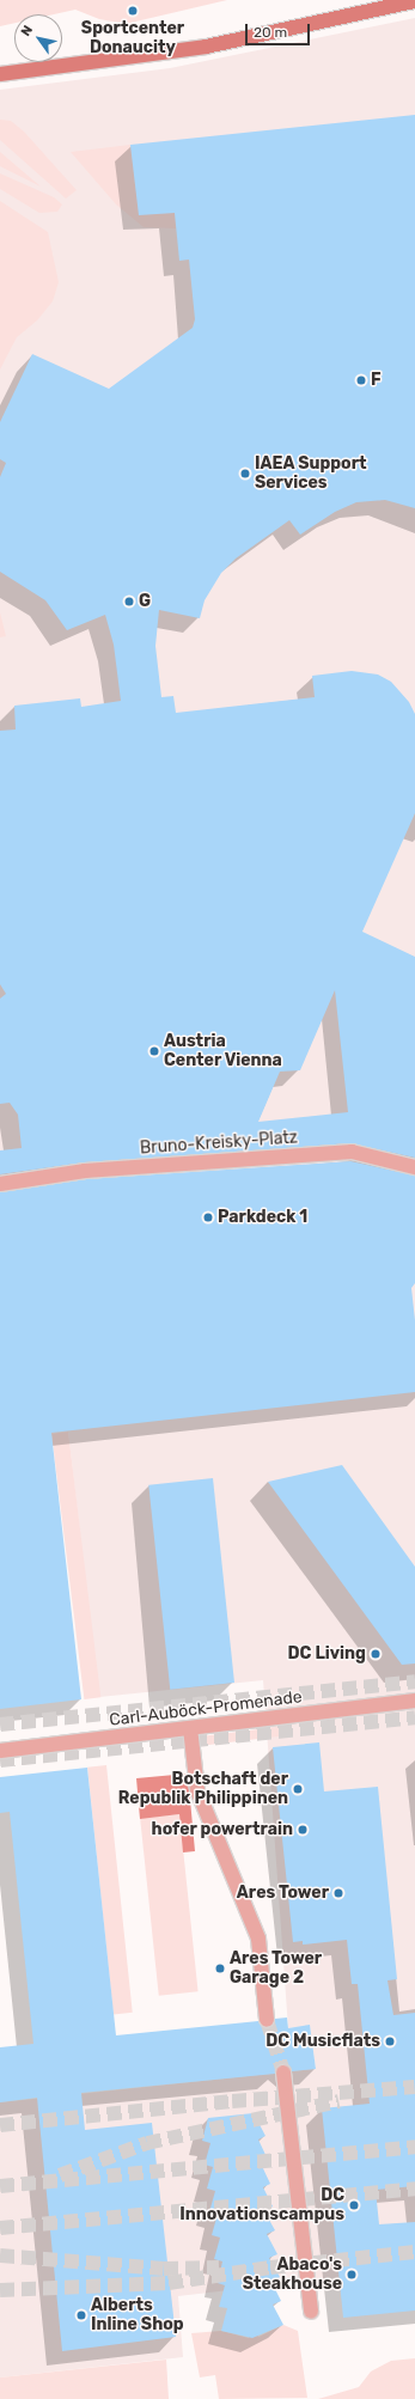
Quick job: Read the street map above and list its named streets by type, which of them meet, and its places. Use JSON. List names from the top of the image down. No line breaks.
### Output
{"streets":{"street":["Bruno-Kreisky-Platz","Carl-Auböck-Promenade"]},"places":["Sportcenter Donaucity","F","IAEA Support Services","G","Austria Center Vienna","Parkdeck 1","DC Living","Botschaft der Republik Philippinen","hofer powertrain","Ares Tower","Ares Tower Garage 2","DC Musicflats","DC Innovationscampus","Abaco's Steakhouse","Alberts Inline Shop"],"scale_bar":"20 m","north":"top left"}
